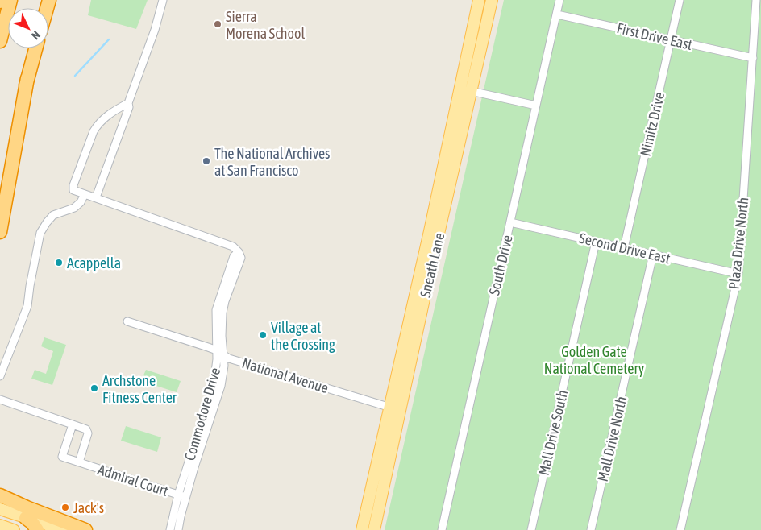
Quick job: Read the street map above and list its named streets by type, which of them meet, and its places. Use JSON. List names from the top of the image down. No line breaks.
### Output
{"streets":{"main road":["Sneath Lane"],"street":["First Drive East","Nimitz Drive","Plaza Drive North","Second Drive East","South Drive","National Avenue","Commodore Drive","Mall Drive South","Mall Drive North","Admiral Court"]},"crossings":[["First Drive East","Nimitz Drive"],["First Drive East","Plaza Drive North"],["First Drive East","South Drive"],["Nimitz Drive","Second Drive East"],["Plaza Drive North","Second Drive East"],["Second Drive East","South Drive"],["Second Drive East","Mall Drive South"],["Second Drive East","Mall Drive North"],["Sneath Lane","National Avenue"],["National Avenue","Commodore Drive"],["Commodore Drive","Admiral Court"]],"parks":["Golden Gate National Cemetery"],"places":["Sierra Morena School","The National Archives at San Francisco","Acappella","Village at the Crossing","Archstone Fitness Center","Jack's"],"north":"bottom right"}
